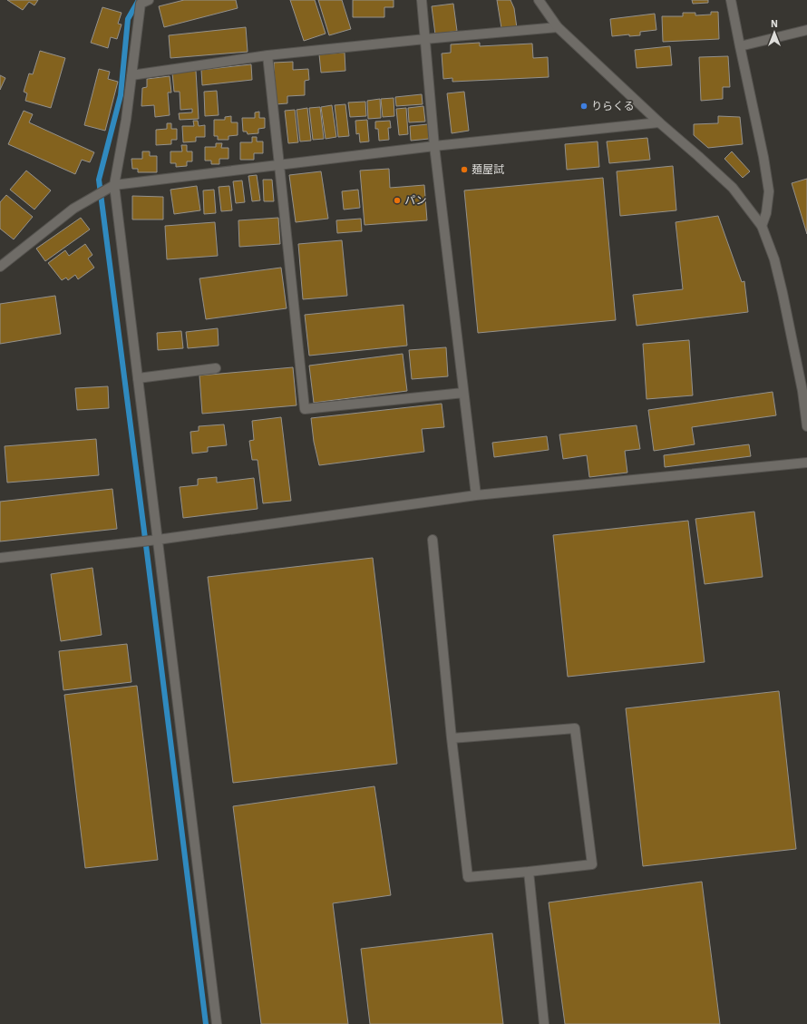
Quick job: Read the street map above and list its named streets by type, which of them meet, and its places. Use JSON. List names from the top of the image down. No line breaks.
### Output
{"places":["りらくる","麺屋試","パン"],"north":"top"}
